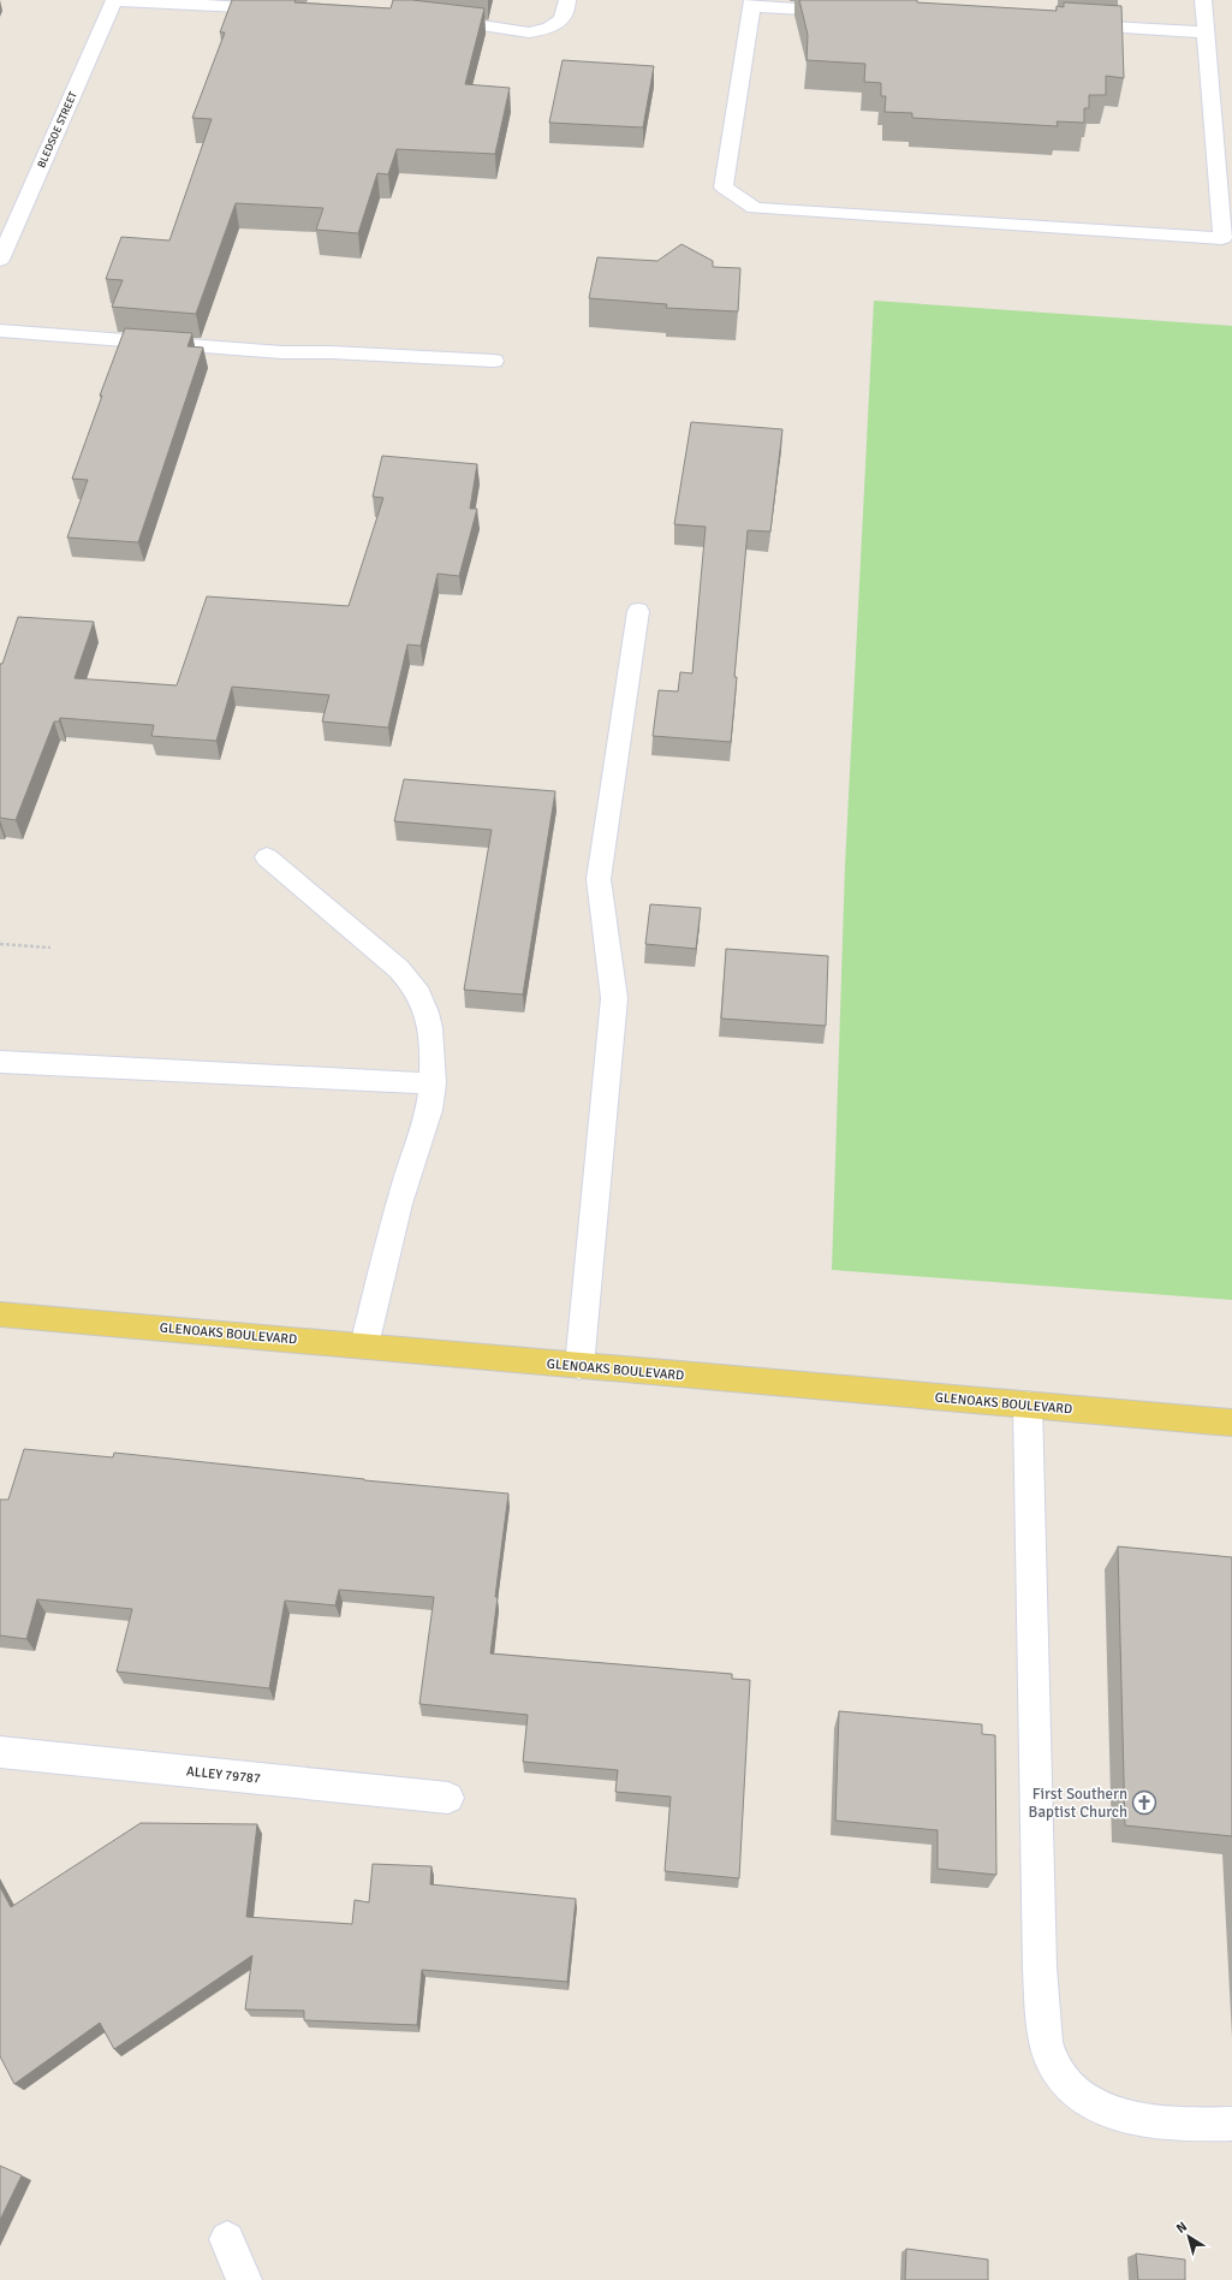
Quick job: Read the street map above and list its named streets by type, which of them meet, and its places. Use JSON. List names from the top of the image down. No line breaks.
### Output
{"streets":{"main road":["GLENOAKS BOULEVARD"],"street":["BLEDSOE STREET","ALLEY 79787"]},"places":{"church":["First Southern Baptist Church"]},"north":"top left"}
